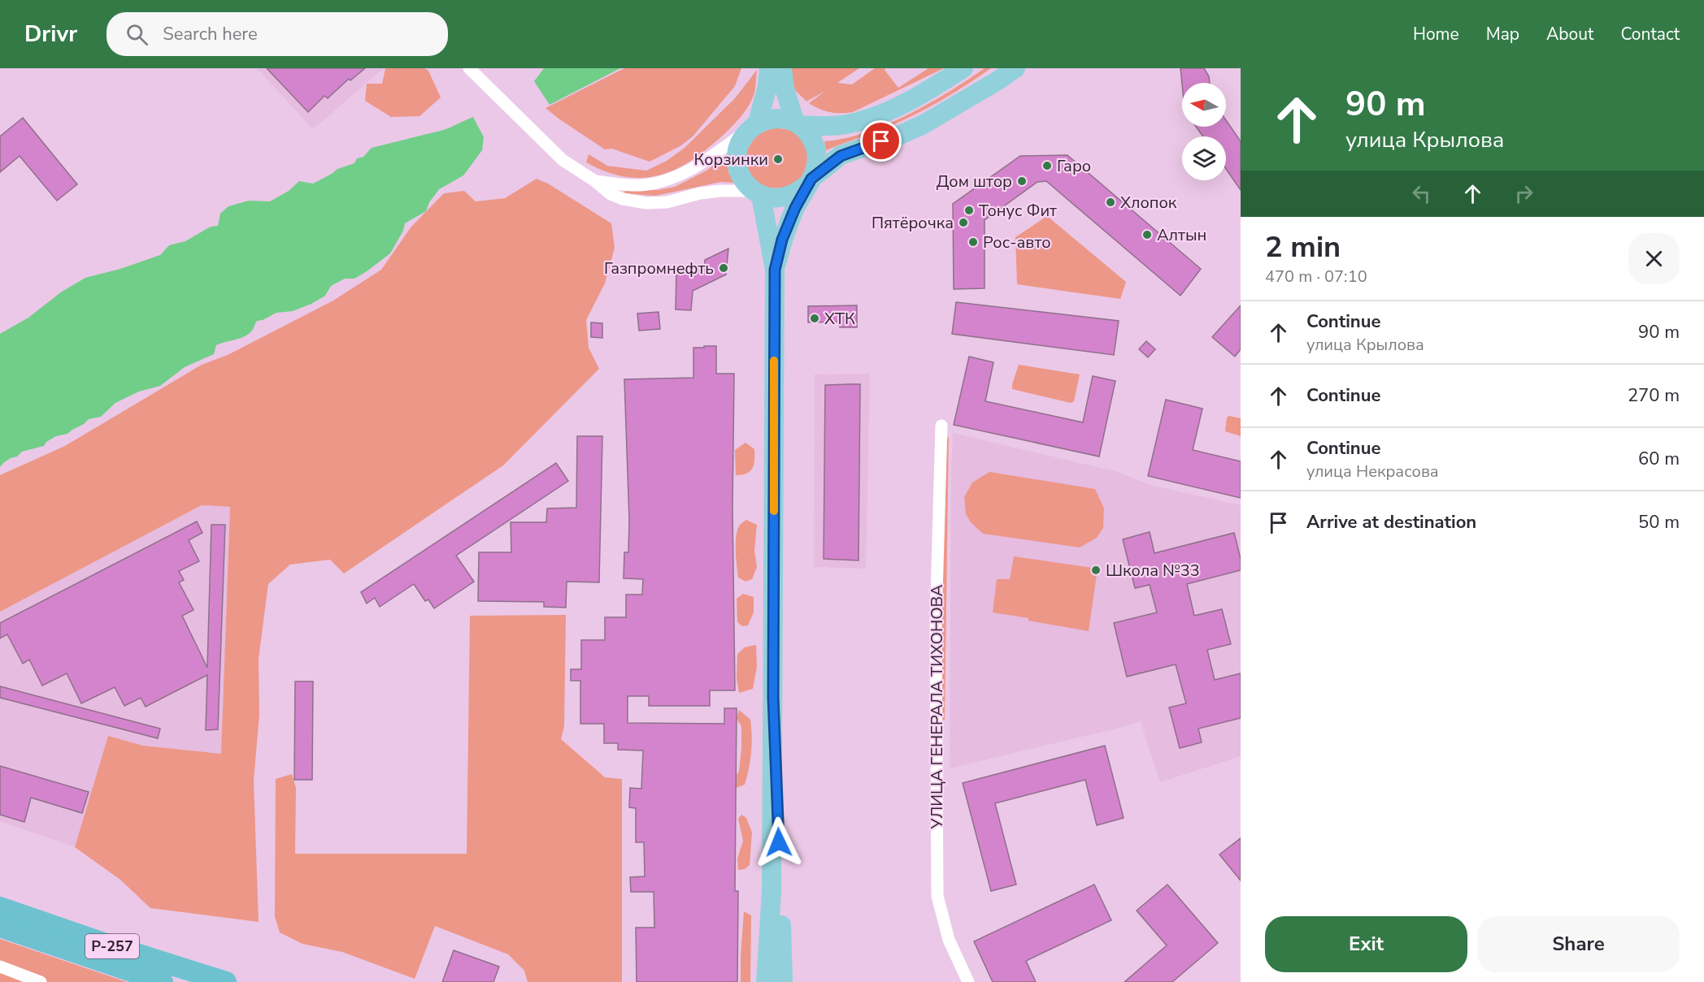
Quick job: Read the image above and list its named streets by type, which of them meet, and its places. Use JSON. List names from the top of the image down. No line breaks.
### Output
{"streets":{"highway":["Р-257"],"street":["УЛИЦА ГЕНЕРАЛА ТИХОНОВА"]},"places":["Корзинки","Гаро","Дом штор","Хлопок","Тонус Фит","Пятёрочка","Алтын","Рос-авто","Газпромнефть","ХТК","Школа №33"],"north":"left","page":{"header":"Drivr","search":"Search here","nav":["Home","Map","About","Contact"],"turn":["90 m","улица Крылова"],"heading":["2 min","470 m · 07:10"],"list":[{"name":"Continue","note":"улица Крылова","value":"90 m"},{"name":"Continue","value":"270 m"},{"name":"Continue","note":"улица Некрасова","value":"60 m"},{"name":"Arrive at destination","value":"50 m"}],"buttons":["Exit","Share"]}}
